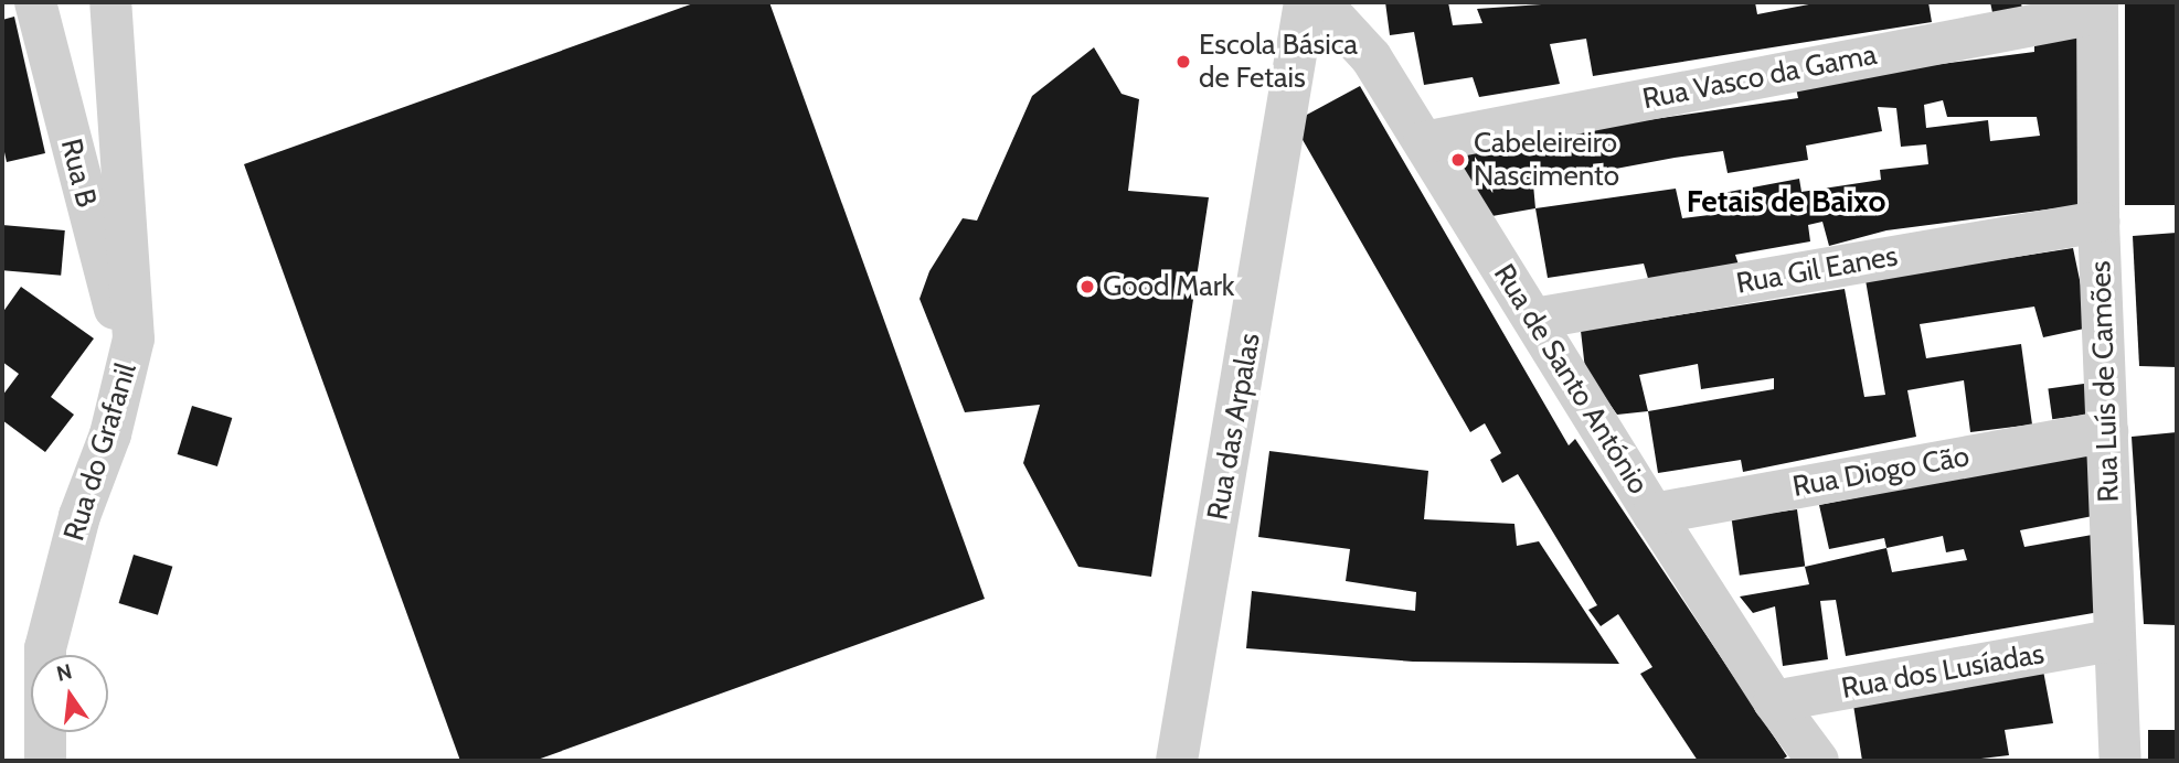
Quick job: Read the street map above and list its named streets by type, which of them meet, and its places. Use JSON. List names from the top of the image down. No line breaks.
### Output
{"streets":{"street":["Rua Vasco da Gama","Rua B","Rua Gil Eanes","Rua de Santo António","Rua Luís de Camões","Rua das Arpalas","Rua do Grafanil","Rua Diogo Cão","Rua dos Lusíadas"]},"crossings":[["Rua Vasco da Gama","Rua de Santo António"],["Rua Vasco da Gama","Rua Luís de Camões"],["Rua B","Rua do Grafanil"],["Rua Gil Eanes","Rua de Santo António"],["Rua Gil Eanes","Rua Luís de Camões"],["Rua de Santo António","Rua Diogo Cão"],["Rua de Santo António","Rua dos Lusíadas"],["Rua Luís de Camões","Rua Diogo Cão"],["Rua Luís de Camões","Rua dos Lusíadas"]],"districts":["Fetais de Baixo"],"places":["Escola Básica de Fetais","Cabeleireiro Nascimento","Good Mark"],"north":"top"}
